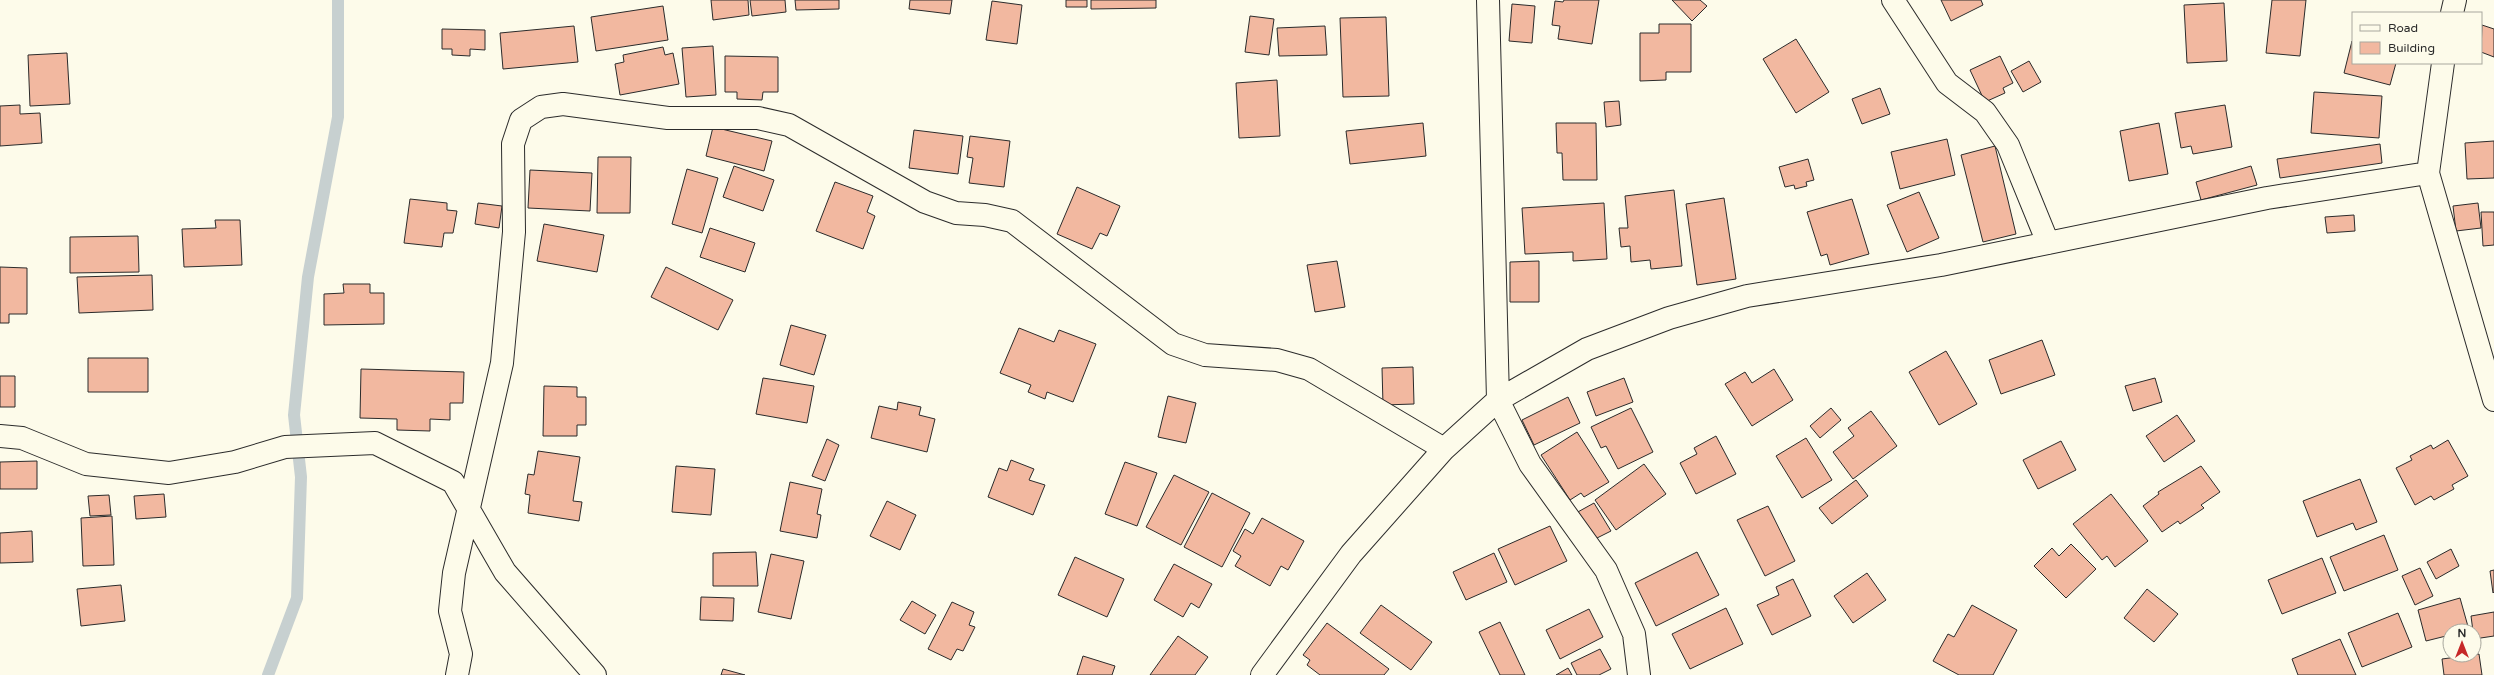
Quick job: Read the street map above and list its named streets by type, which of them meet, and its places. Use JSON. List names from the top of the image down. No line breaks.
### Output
{"legend":["Road","Building"],"north":"top"}
